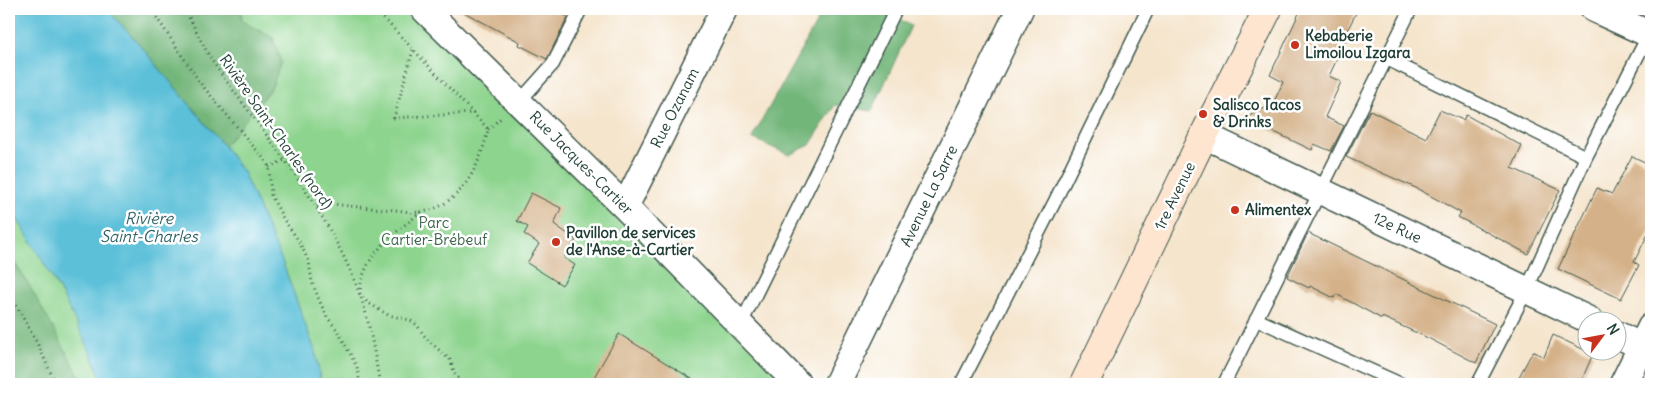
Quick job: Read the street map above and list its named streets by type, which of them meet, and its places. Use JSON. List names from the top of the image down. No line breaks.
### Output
{"streets":{"street":["Rue Ozanam","Rue Jacques-Cartier","Avenue La Sarre","1re Avenue","12e Rue"],"path":["Rivière Saint-Charles (nord)"]},"crossings":[["Rue Ozanam","Rue Jacques-Cartier"],["1re Avenue","12e Rue"]],"water":["Rivière Saint-Charles"],"parks":["Parc Cartier-Brébeuf"],"places":["Kebaberie Limoilou Izgara","Salisco Tacos & Drinks","Alimentex","Pavillon de services de l'Anse-à-Cartier"],"north":"top right"}
